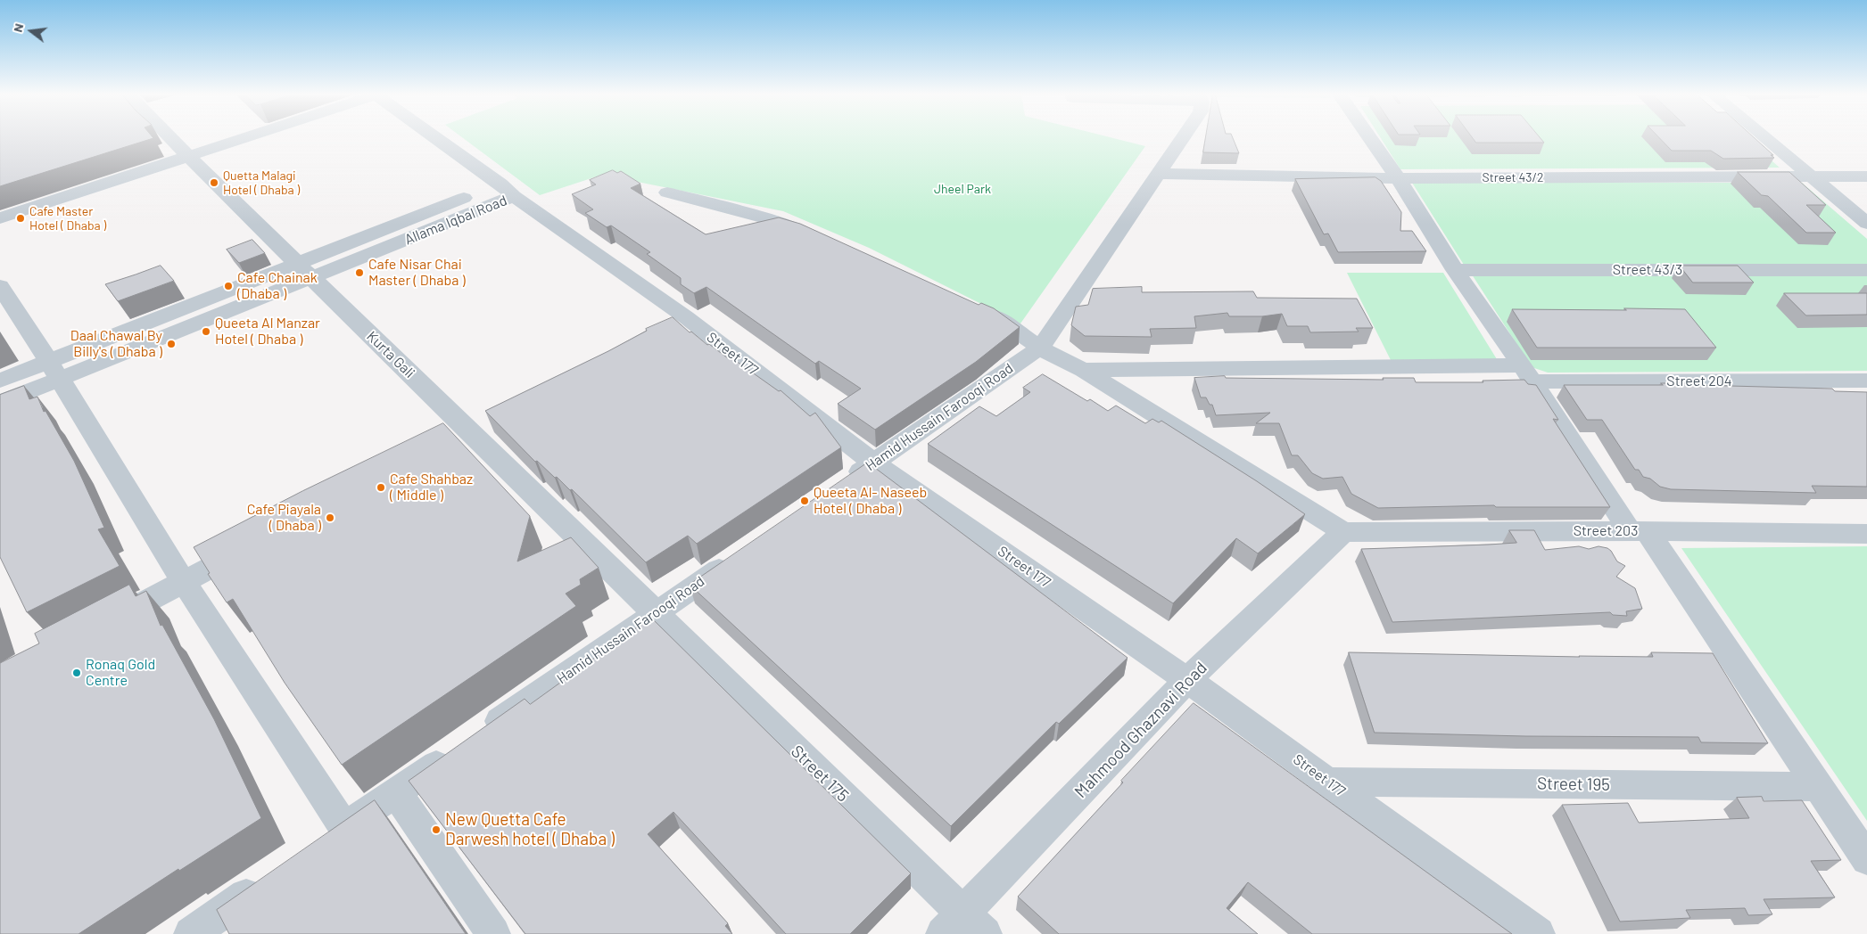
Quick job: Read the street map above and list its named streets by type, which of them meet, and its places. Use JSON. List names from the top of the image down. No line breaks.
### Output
{"streets":{"street":["Street 43/2","Allama Iqbal Road","Street 43/3","Street 177","Kurta Gali","Street 204","Hamid Hussain Farooqi Road","Street 203","Mahmood Ghaznavi Road","Street 175","Street 195"]},"crossings":[["Street 43/2","Hamid Hussain Farooqi Road"],["Allama Iqbal Road","Street 177"],["Allama Iqbal Road","Kurta Gali"],["Street 177","Hamid Hussain Farooqi Road"],["Street 177","Mahmood Ghaznavi Road"],["Street 177","Street 195"],["Kurta Gali","Hamid Hussain Farooqi Road"],["Kurta Gali","Street 175"],["Hamid Hussain Farooqi Road","Street 175"],["Street 203","Mahmood Ghaznavi Road"],["Mahmood Ghaznavi Road","Street 175"]],"parks":["Jheel Park"],"places":["Quetta Malagi Hotel ( Dhaba )","Cafe Master Hotel ( Dhaba )","Cafe Nisar Chai Master ( Dhaba )","Cafe Chainak (Dhaba )","Queeta Al Manzar Hotel ( Dhaba )","Daal Chawal By Billy's ( Dhaba )","Cafe Shahbaz ( Middle )","Queeta Al- Naseeb Hotel ( Dhaba )","Cafe Piayala ( Dhaba )","Ronaq Gold Centre","New Quetta Cafe Darwesh hotel ( Dhaba )"],"north":"left"}
